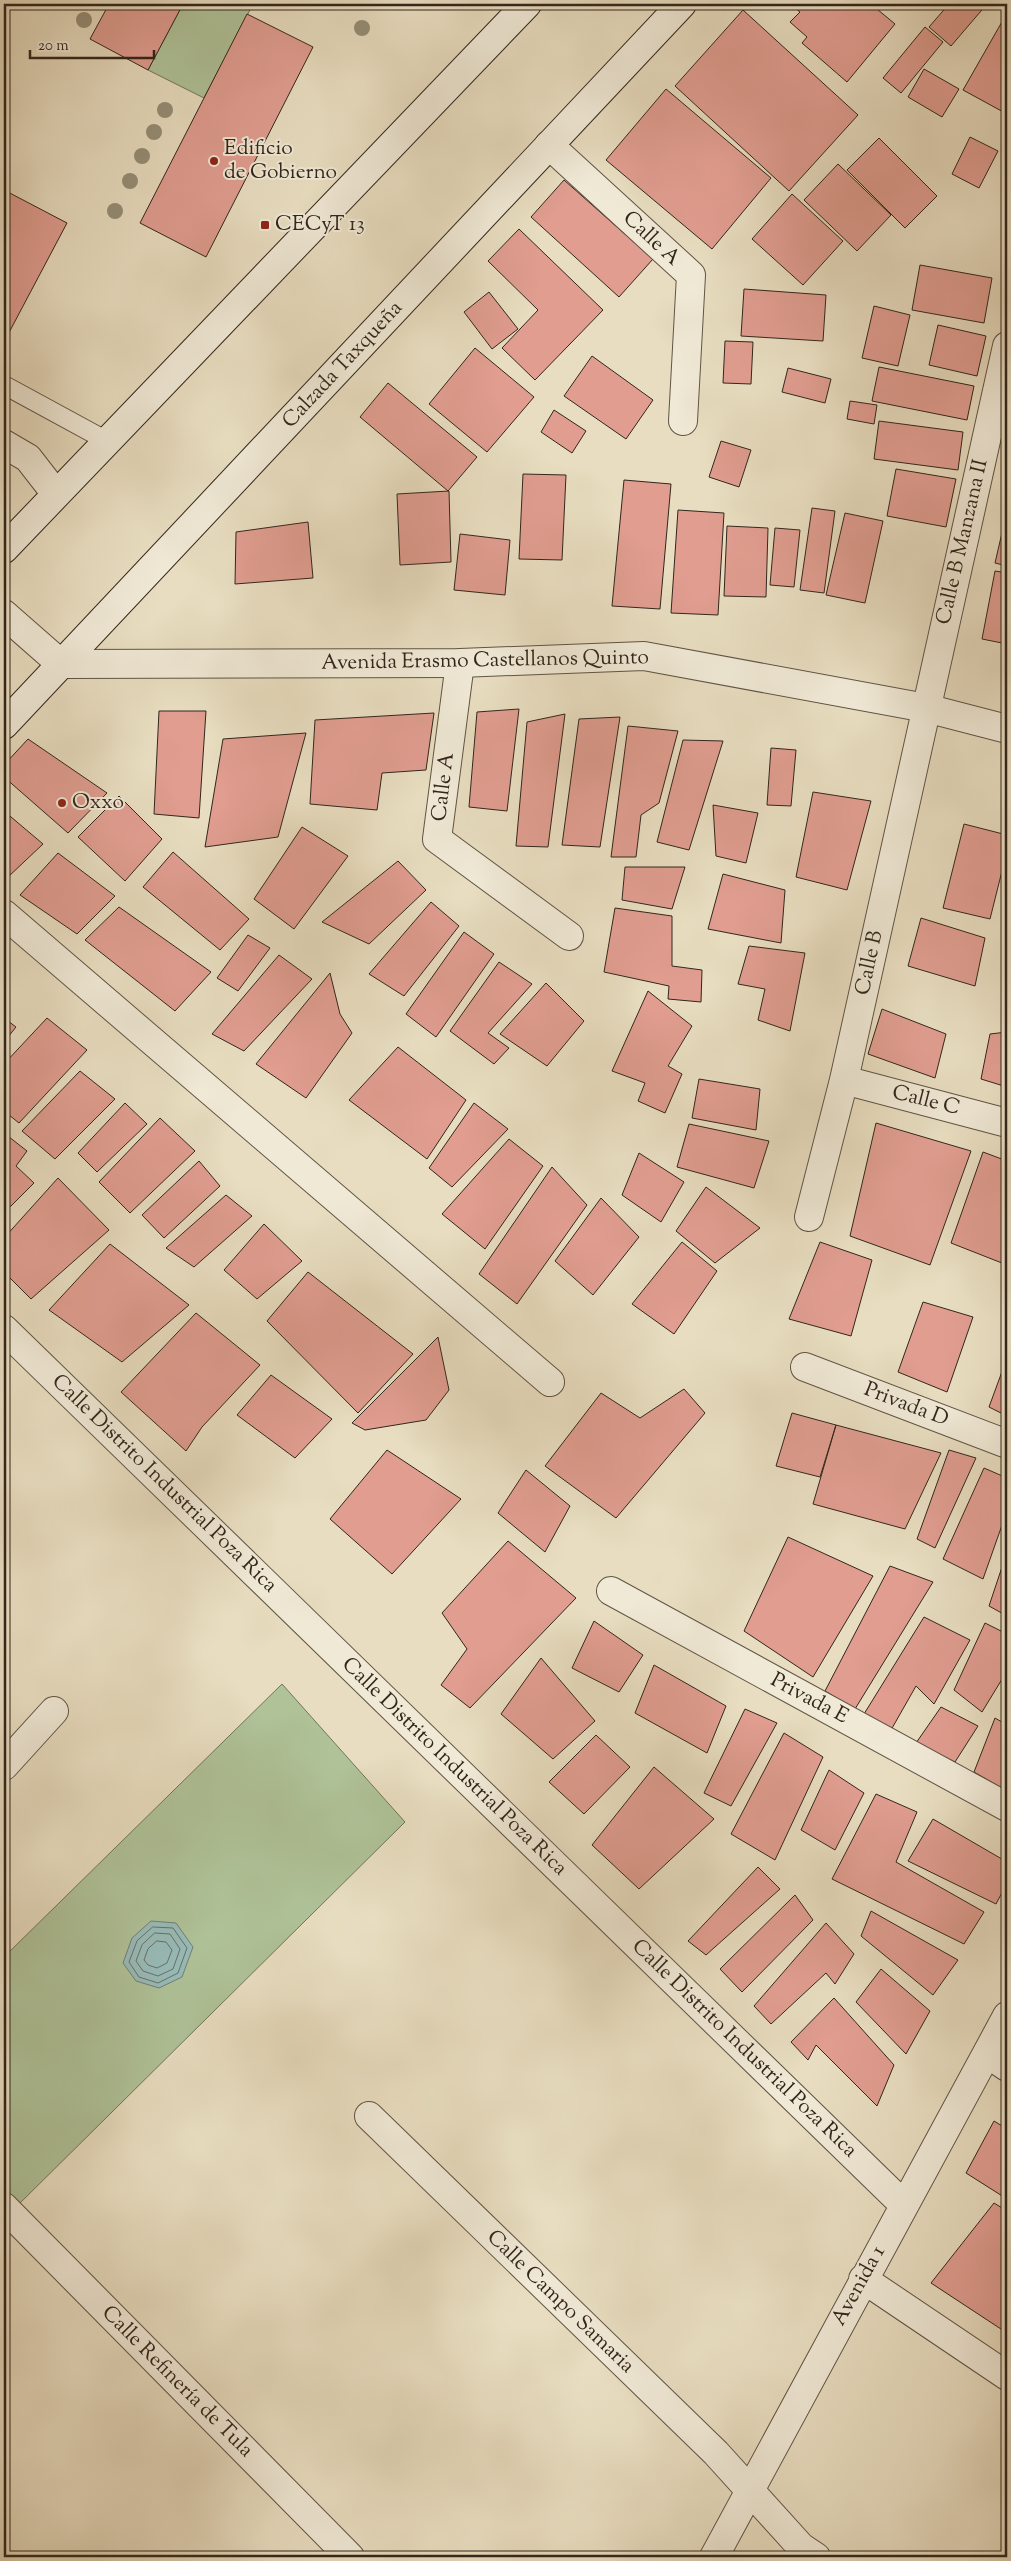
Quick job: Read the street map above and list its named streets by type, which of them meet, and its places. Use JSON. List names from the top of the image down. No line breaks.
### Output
{"streets":{"street":["Calle A","Calzada Taxqueña","Calle B Manzana II","Avenida Erasmo Castellanos Quinto","Calle B","Calle C","Privada D","Calle Distrito Industrial Poza Rica","Privada E","Avenida 1","Calle Campo Samaria","Calle Refinería de Tula"]},"crossings":[["Calle A","Calzada Taxqueña"],["Calle A","Avenida Erasmo Castellanos Quinto"],["Calzada Taxqueña","Avenida Erasmo Castellanos Quinto"],["Calle B Manzana II","Avenida Erasmo Castellanos Quinto"],["Calle B Manzana II","Calle B"],["Avenida Erasmo Castellanos Quinto","Calle B"],["Calle B","Calle C"],["Calle Distrito Industrial Poza Rica","Avenida 1"],["Avenida 1","Calle Campo Samaria"]],"places":{"other":["Edificio de Gobierno","Oxxo"],"transit":["CECyT 13"]},"scale_bar":"20 m"}
